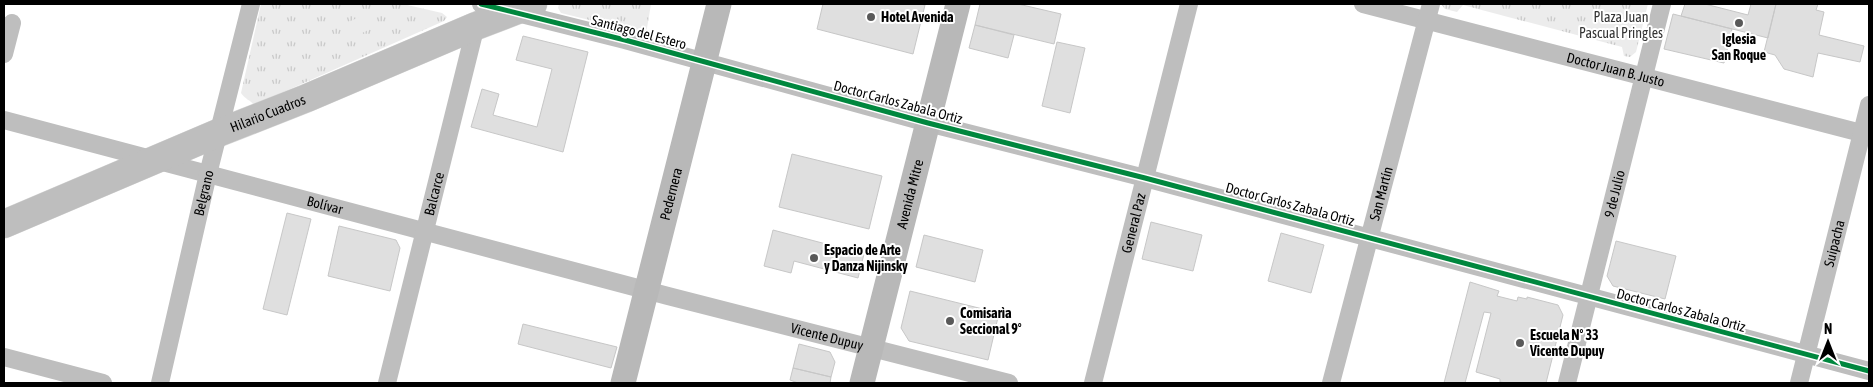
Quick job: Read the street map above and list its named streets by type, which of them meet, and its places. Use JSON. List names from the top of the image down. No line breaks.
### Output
{"streets":{"main road":["Hilario Cuadros"],"street":["Santiago del Estero","Doctor Juan B. Justo","Doctor Carlos Zabala Ortiz","Belgrano","Balcarce","San Martín","Pedernera","Avenida Mitre","9 de Julio","Bolívar","General Paz","Suipacha","Vicente Dupuy"]},"crossings":[["Santiago del Estero","Doctor Carlos Zabala Ortiz"],["Santiago del Estero","Hilario Cuadros"],["Santiago del Estero","Pedernera"],["Doctor Juan B. Justo","San Martín"],["Doctor Juan B. Justo","9 de Julio"],["Doctor Juan B. Justo","Suipacha"],["Doctor Carlos Zabala Ortiz","San Martín"],["Doctor Carlos Zabala Ortiz","Pedernera"],["Doctor Carlos Zabala Ortiz","Avenida Mitre"],["Doctor Carlos Zabala Ortiz","9 de Julio"],["Doctor Carlos Zabala Ortiz","General Paz"],["Doctor Carlos Zabala Ortiz","Suipacha"],["Hilario Cuadros","Belgrano"],["Hilario Cuadros","Balcarce"],["Hilario Cuadros","Bolívar"],["Belgrano","Bolívar"],["Balcarce","Bolívar"],["Pedernera","Bolívar"],["Pedernera","Vicente Dupuy"],["Avenida Mitre","Vicente Dupuy"],["Bolívar","Vicente Dupuy"]],"parks":["Plaza Juan Pascual Pringles"],"places":["Hotel Avenida","Iglesia San Roque","Espacio de Arte y Danza Nijinsky","Comisarìa Seccional 9°","Escuela N° 33 Vicente Dupuy"],"north":"top"}
